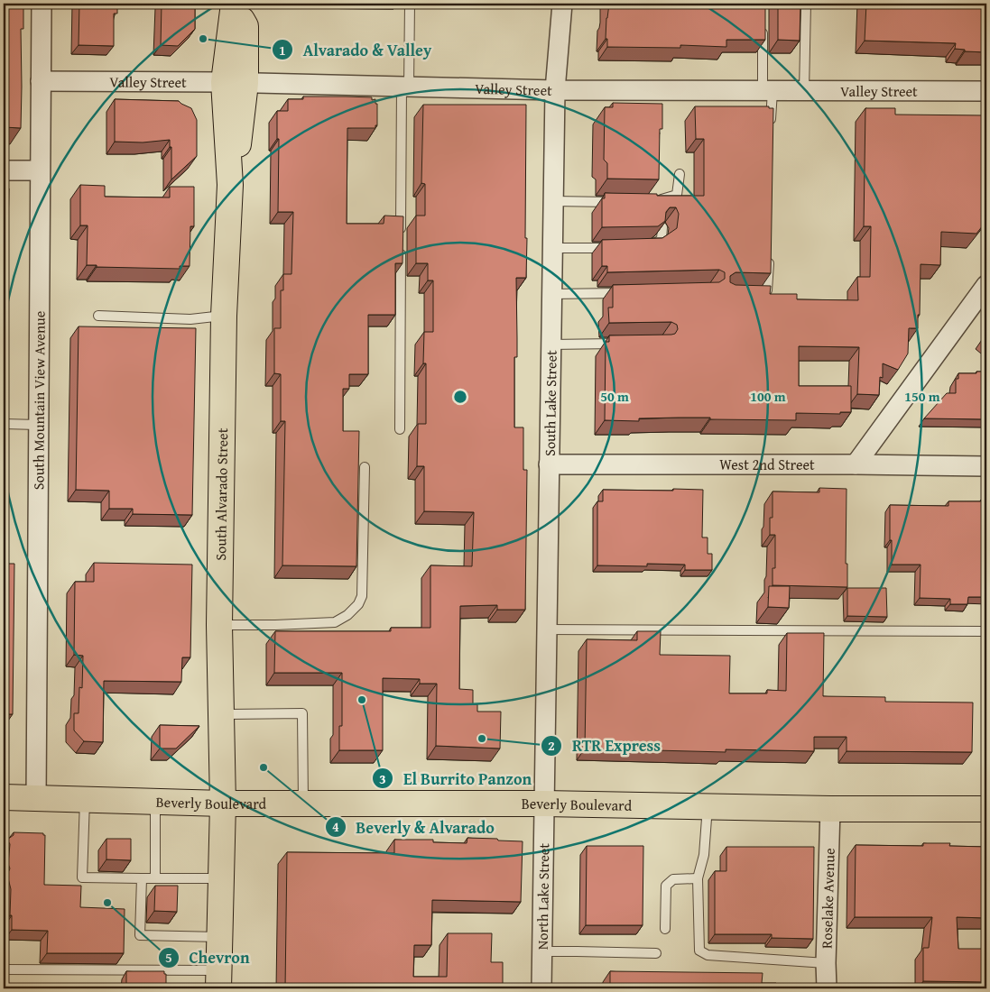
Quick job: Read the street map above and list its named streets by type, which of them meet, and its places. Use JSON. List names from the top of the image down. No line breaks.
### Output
{"streets":{"main road":["South Alvarado Street","Beverly Boulevard"],"street":["Valley Street","South Mountain View Avenue","South Lake Street","West 2nd Street","North Lake Street","Roselake Avenue"]},"crossings":[["Valley Street","South Mountain View Avenue"],["Valley Street","South Lake Street"],["Valley Street","South Alvarado Street"],["South Mountain View Avenue","Beverly Boulevard"],["South Lake Street","West 2nd Street"],["South Lake Street","Beverly Boulevard"],["South Lake Street","North Lake Street"],["South Alvarado Street","Beverly Boulevard"],["Beverly Boulevard","North Lake Street"],["Beverly Boulevard","Roselake Avenue"]],"places":["Alvarado & Valley","El Burrito Panzon","RTR Express","Beverly & Alvarado","Chevron"],"rings":["50 m","100 m","150 m"]}
